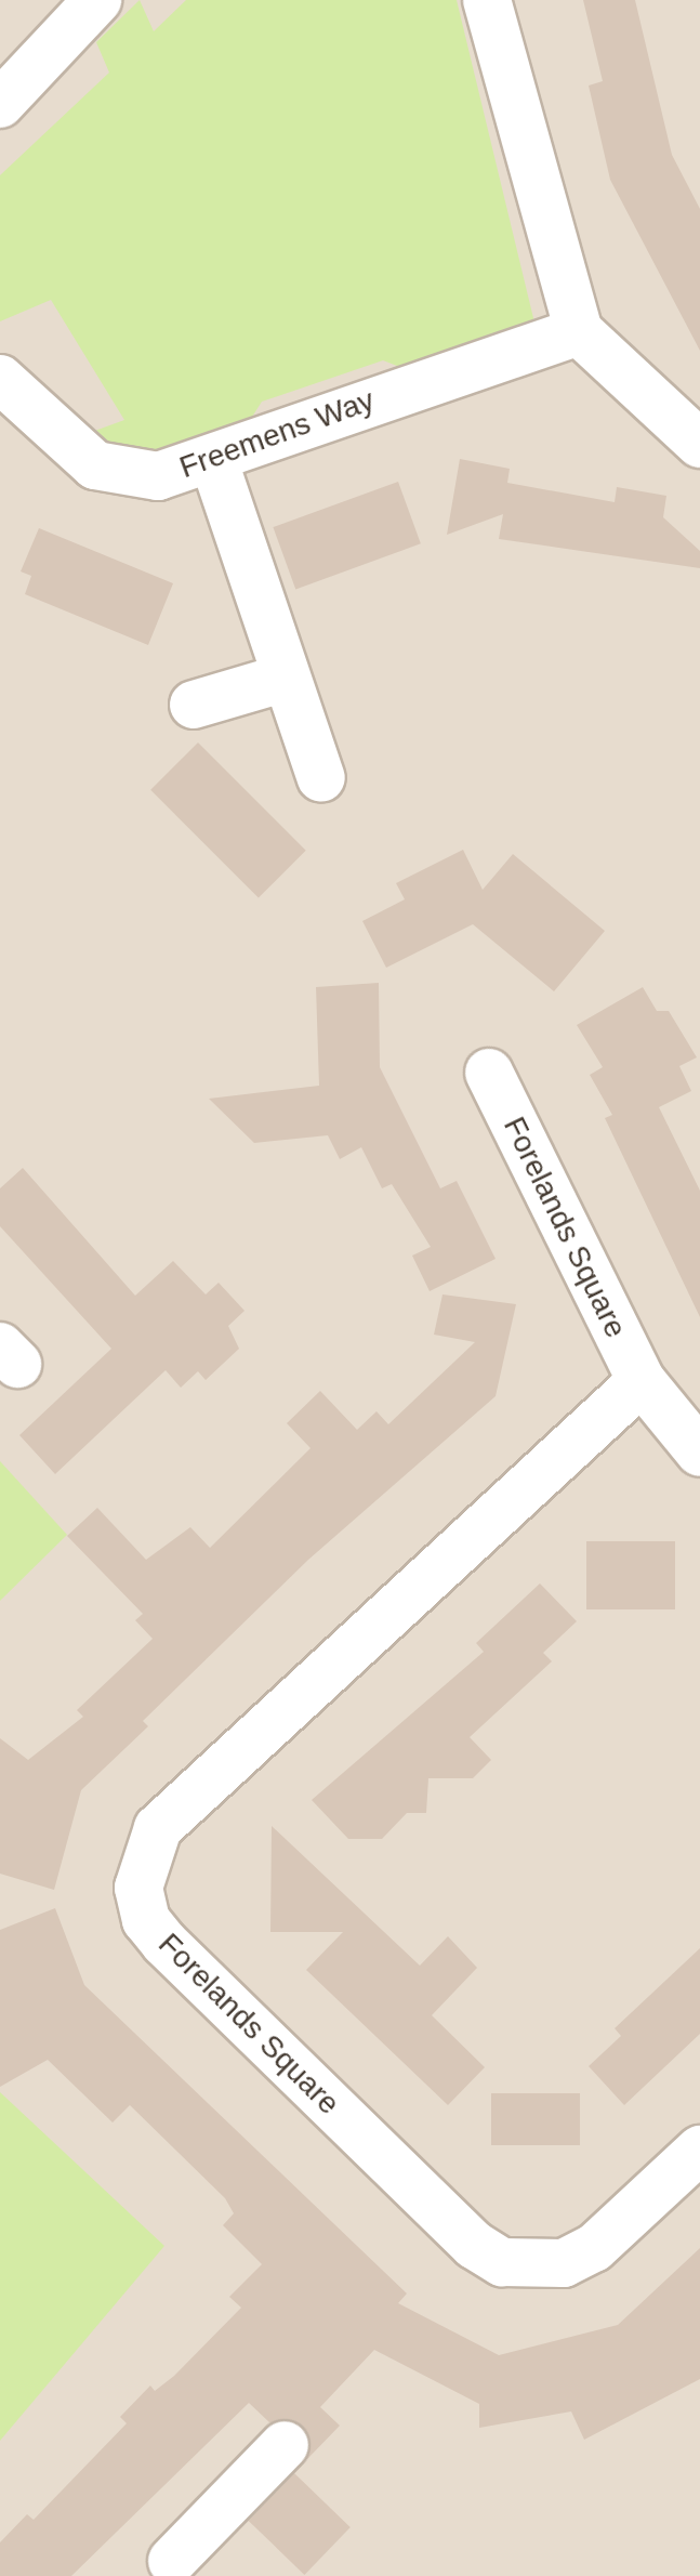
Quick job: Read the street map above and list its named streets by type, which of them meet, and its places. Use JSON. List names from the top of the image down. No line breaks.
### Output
{"streets":{"street":["Freemens Way","Forelands Square"]}}
